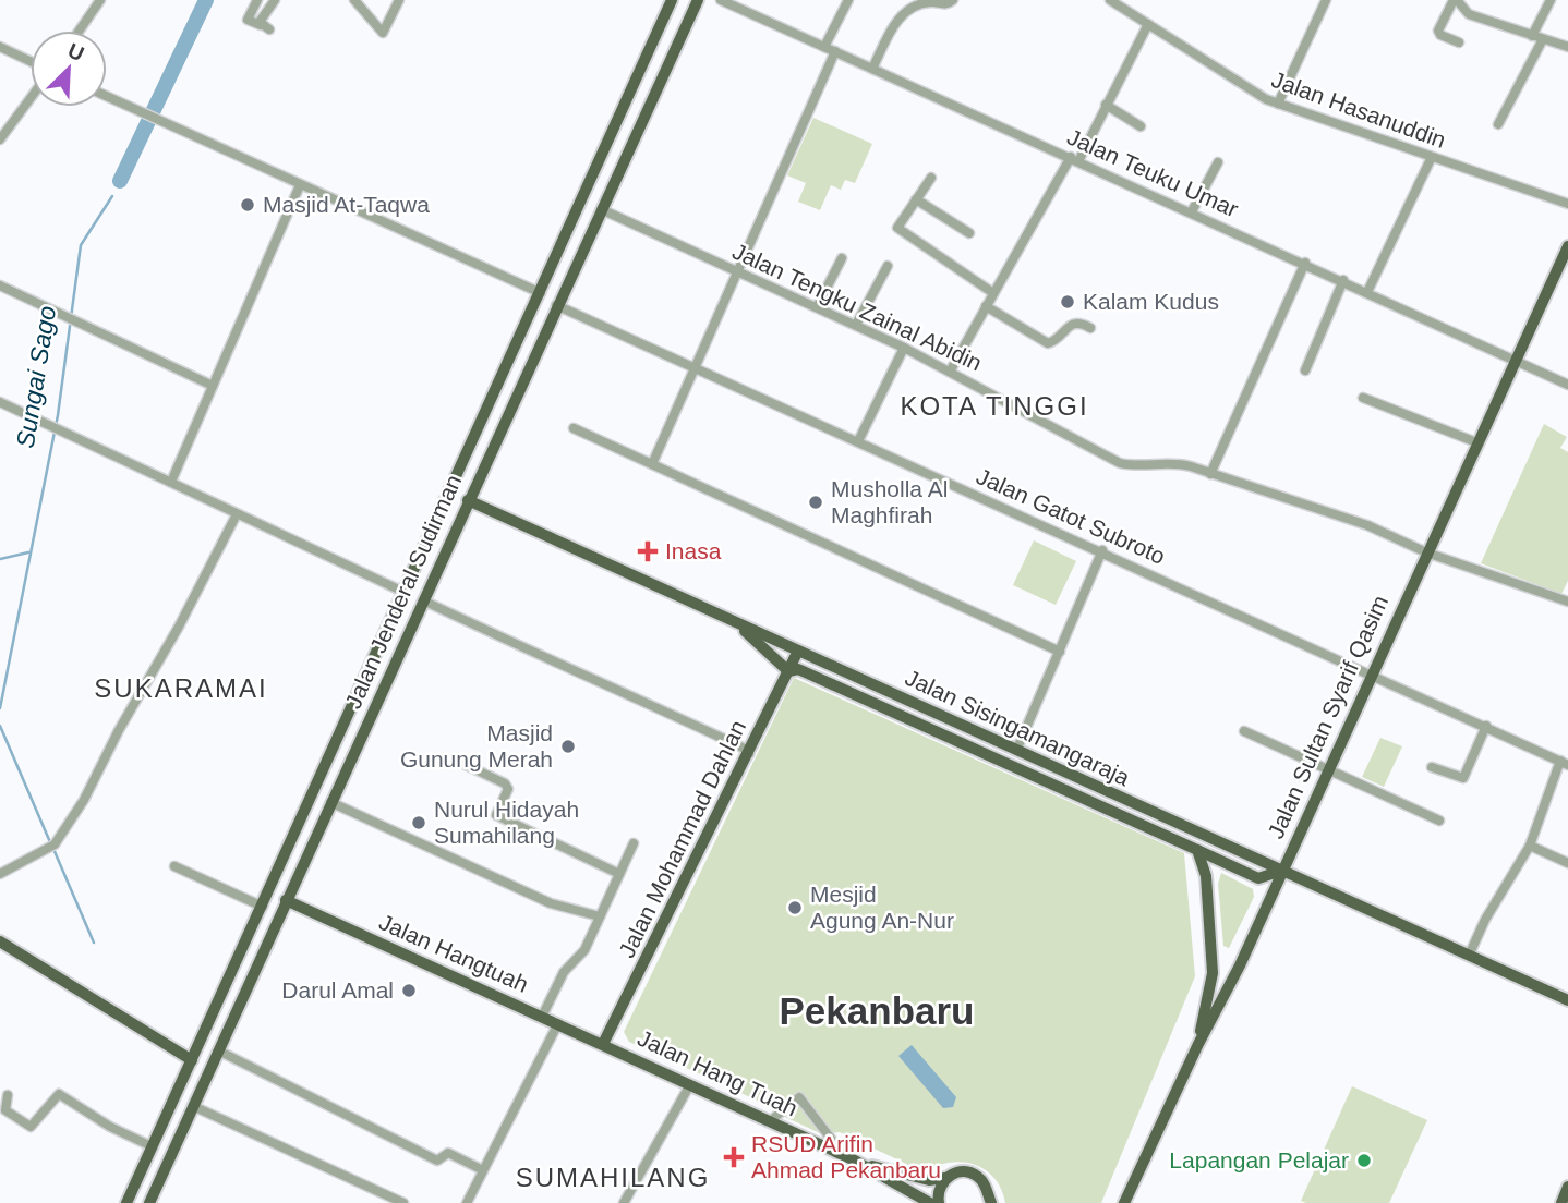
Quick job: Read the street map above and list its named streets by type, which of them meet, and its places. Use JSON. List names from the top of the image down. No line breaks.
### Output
{"streets":{"main road":["Jalan Jenderal Sudirman","Jalan Sultan Syarif Qasim","Jalan Sisingamangaraja","Jalan Mohammad Dahlan","Jalan Hangtuah","Jalan Hang Tuah"],"street":["Jalan Hasanuddin","Jalan Teuku Umar","Jalan Tengku Zainal Abidin","Jalan Gatot Subroto"]},"crossings":[["Jalan Teuku Umar","Jalan Sultan Syarif Qasim"],["Jalan Tengku Zainal Abidin","Jalan Jenderal Sudirman"],["Jalan Tengku Zainal Abidin","Jalan Sultan Syarif Qasim"],["Jalan Gatot Subroto","Jalan Jenderal Sudirman"],["Jalan Gatot Subroto","Jalan Sultan Syarif Qasim"],["Jalan Jenderal Sudirman","Jalan Sisingamangaraja"],["Jalan Jenderal Sudirman","Jalan Hangtuah"],["Jalan Sultan Syarif Qasim","Jalan Sisingamangaraja"],["Jalan Sisingamangaraja","Jalan Mohammad Dahlan"],["Jalan Mohammad Dahlan","Jalan Hangtuah"],["Jalan Mohammad Dahlan","Jalan Hang Tuah"],["Jalan Hangtuah","Jalan Hang Tuah"]],"districts":["KOTA TINGGI","SUKARAMAI","Pekanbaru","SUMAHILANG"],"water":["Sungai Sago"],"places":{"other":["Masjid At-Taqwa","Kalam Kudus","Musholla Al Maghfirah","Masjid Gunung Merah","Nurul Hidayah Sumahilang","Mesjid Agung An-Nur","Darul Amal","Lapangan Pelajar"],"health":["Inasa","RSUD Arifin Ahmad Pekanbaru"]},"north":"top right"}
